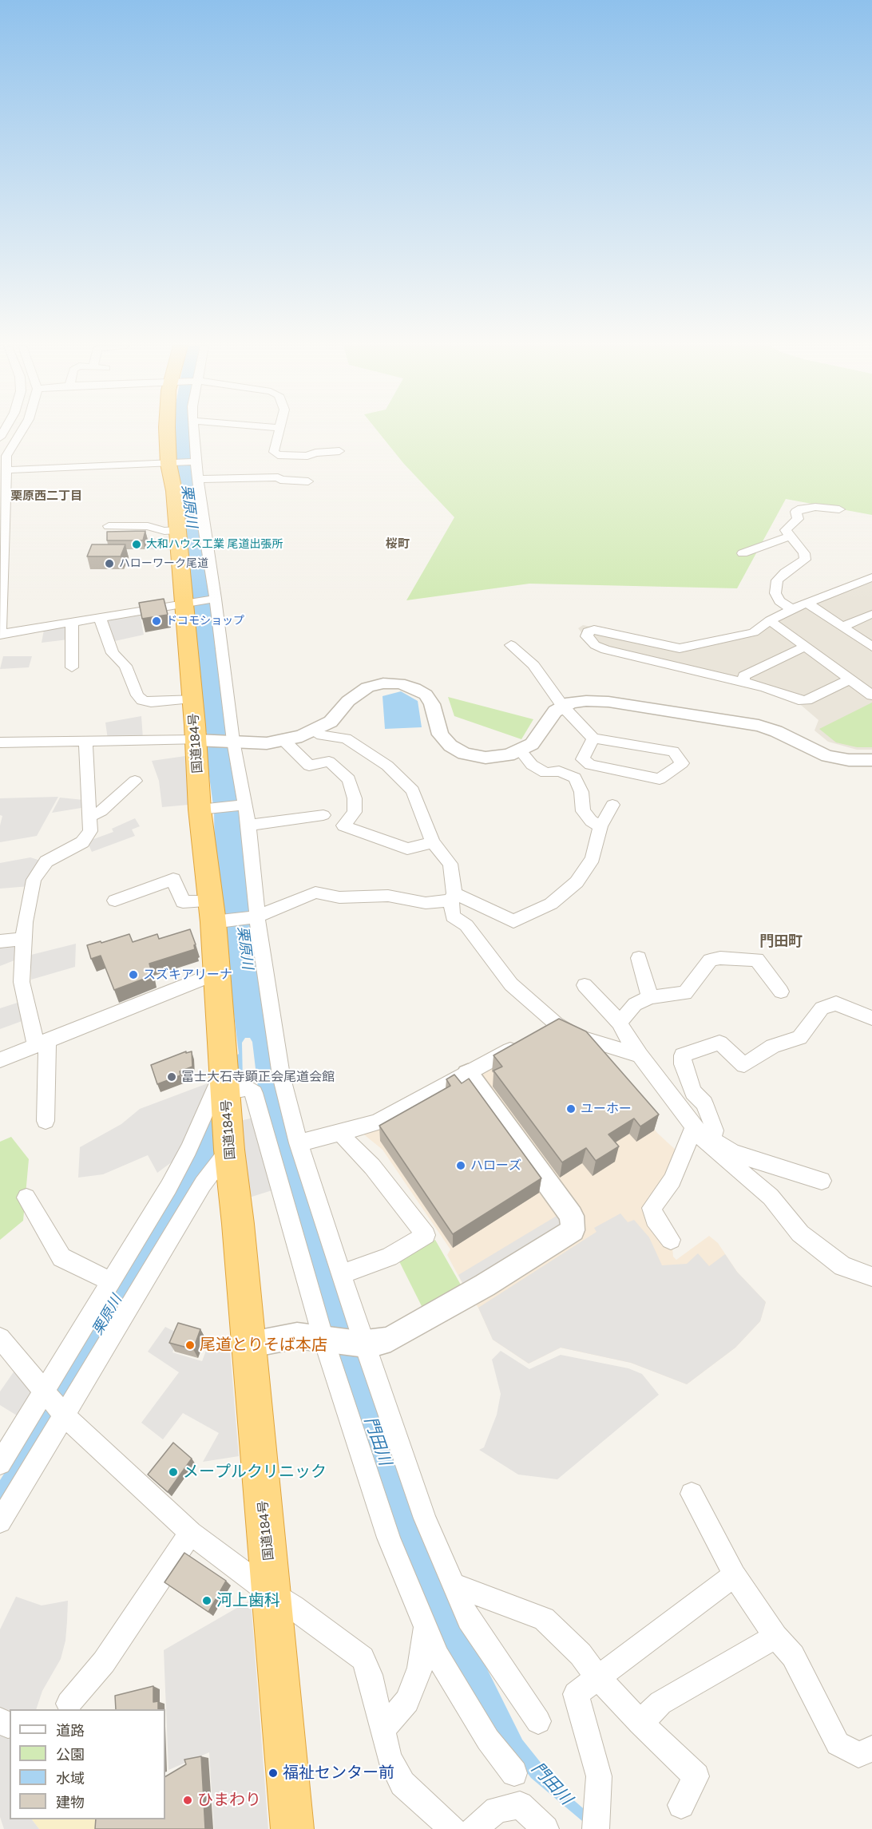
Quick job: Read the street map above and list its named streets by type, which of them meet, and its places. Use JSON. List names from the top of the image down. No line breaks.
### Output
{"streets":{"highway":["国道184号"]},"districts":["栗原西二丁目","桜町","門田町"],"water":["栗原川","門田川"],"places":["大和ハウス工業 尾道出張所","ハローワーク尾道","ドコモショップ","スズキアリーナ","冨士大石寺顕正会尾道会館","ユーホー","ハローズ","尾道とりそば本店","メープルクリニック","河上歯科","福祉センター前","ひまわり"],"legend":["道路","公園","水域","建物"]}
